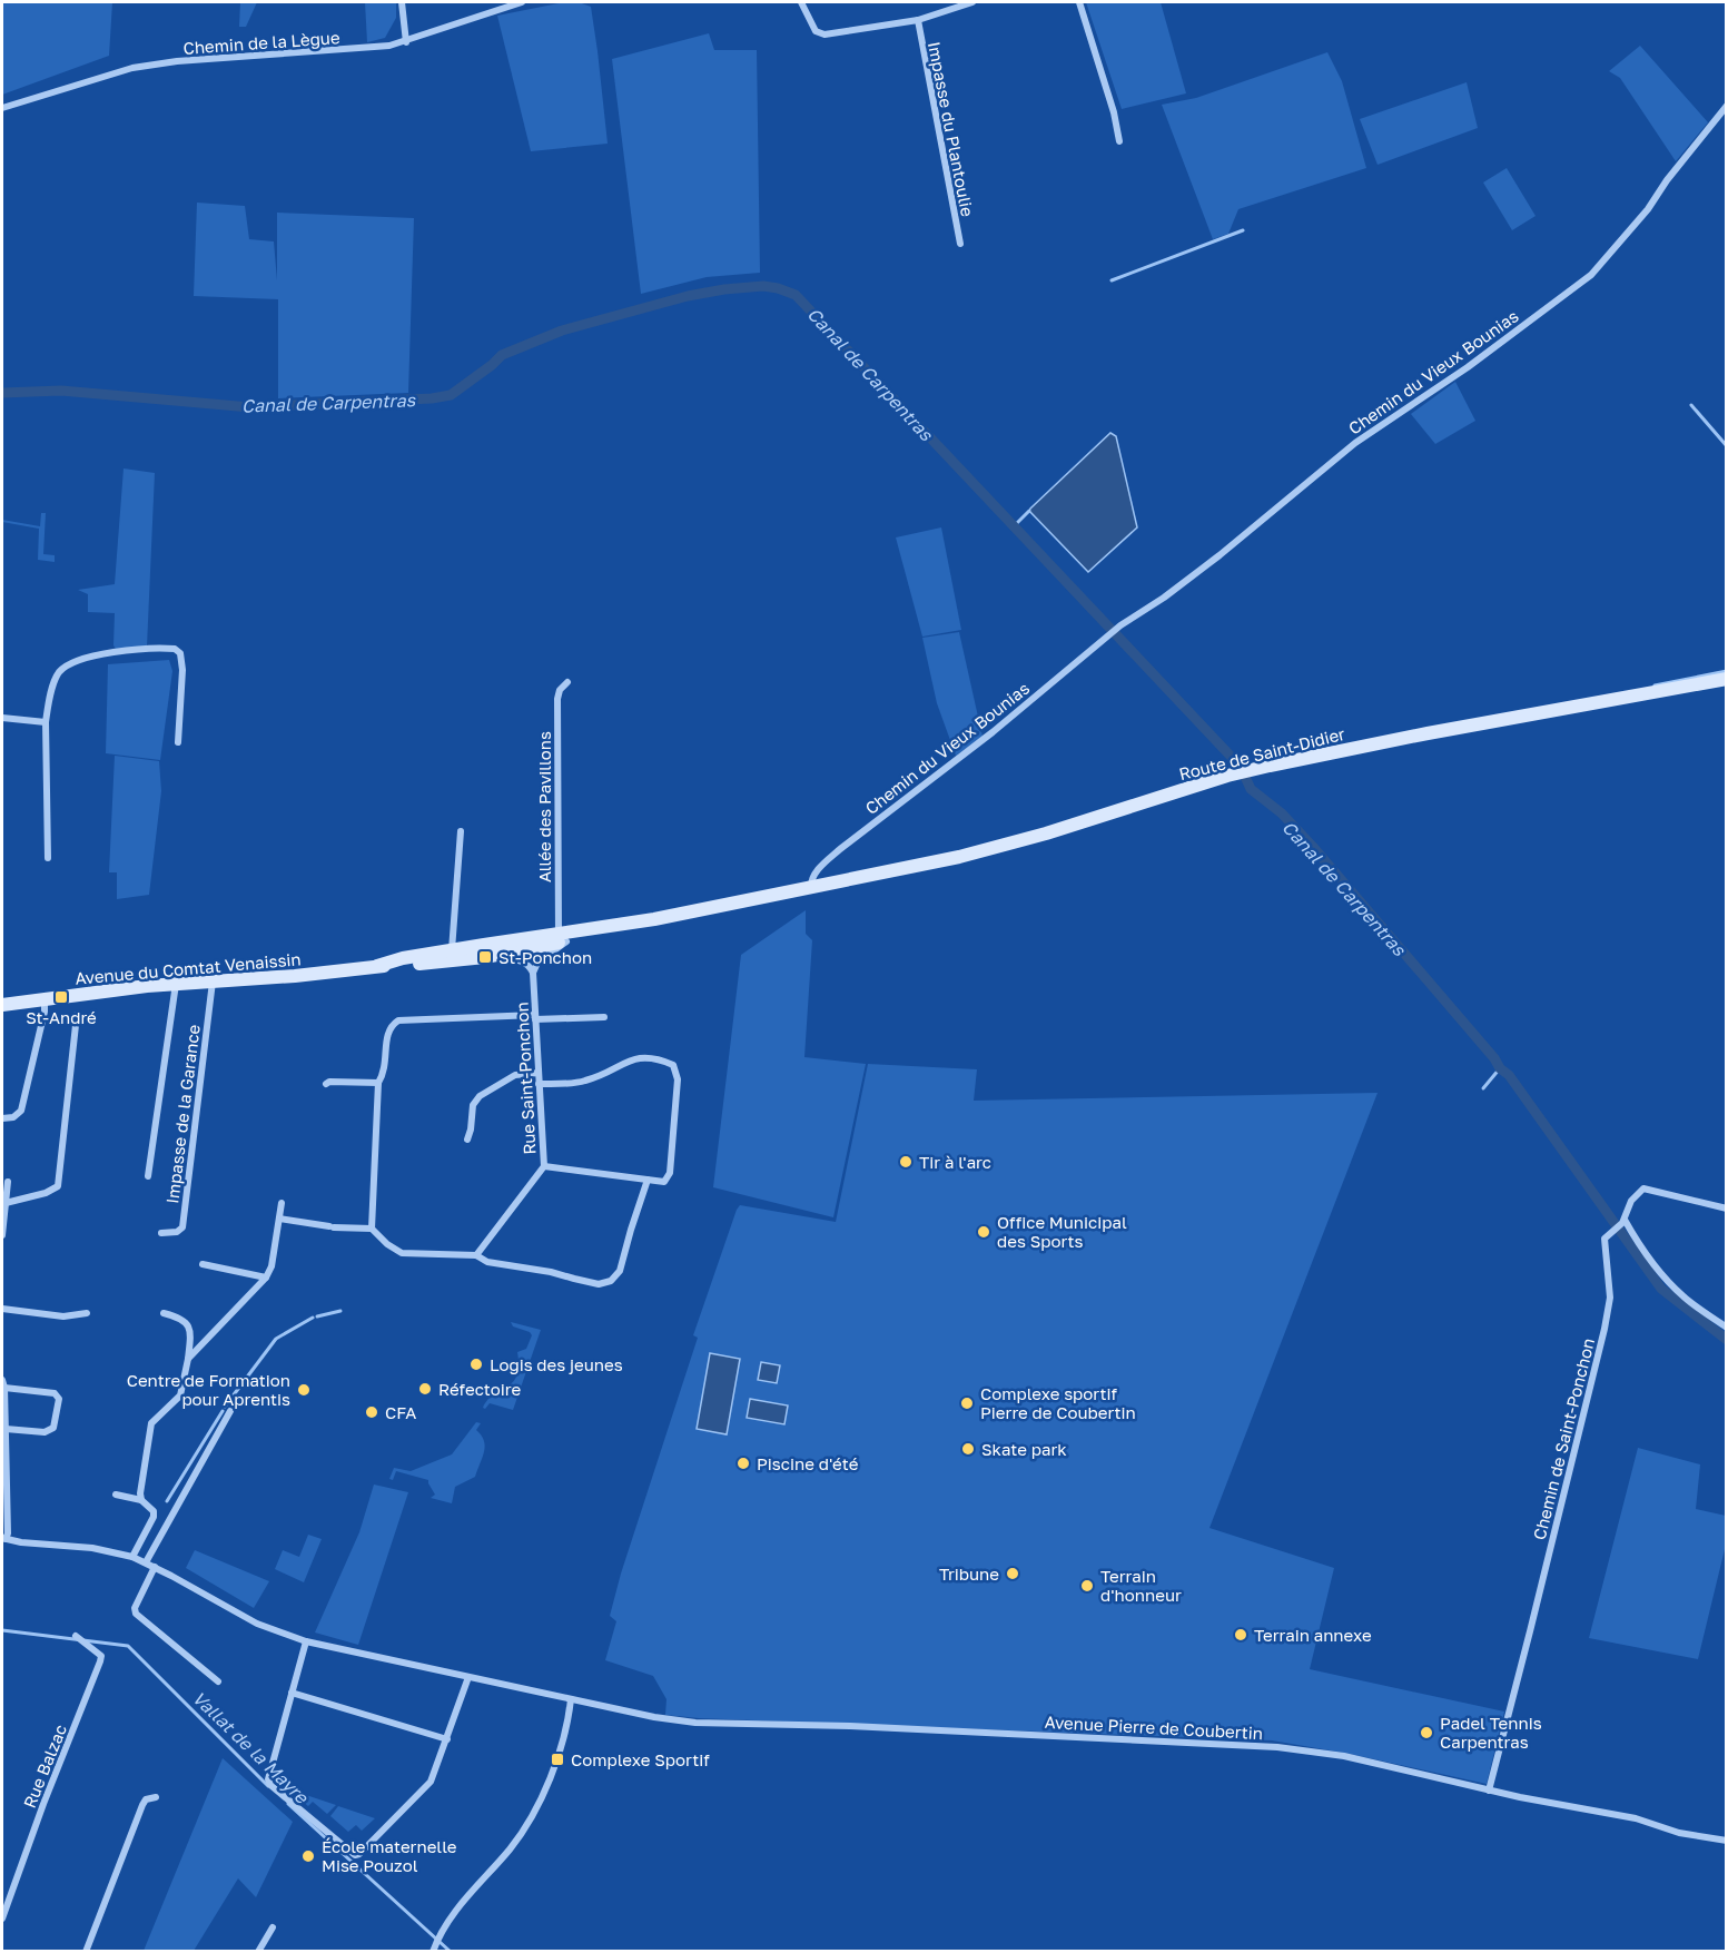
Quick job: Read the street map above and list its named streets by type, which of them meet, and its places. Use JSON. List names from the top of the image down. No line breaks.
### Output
{"streets":{"main road":["Route de Saint-Didier","Avenue du Comtat Venaissin"],"street":["Chemin de la Lègue","Impasse du Plantoulie","Chemin du Vieux Bounias","Allée des Pavillons","Rue Saint-Ponchon","Impasse de la Garance","Chemin de Saint-Ponchon","Avenue Pierre de Coubertin","Rue Balzac"]},"crossings":[["Chemin du Vieux Bounias","Route de Saint-Didier"],["Chemin du Vieux Bounias","Avenue du Comtat Venaissin"],["Route de Saint-Didier","Avenue du Comtat Venaissin"],["Allée des Pavillons","Avenue du Comtat Venaissin"],["Avenue du Comtat Venaissin","Rue Saint-Ponchon"],["Avenue du Comtat Venaissin","Impasse de la Garance"],["Chemin de Saint-Ponchon","Avenue Pierre de Coubertin"]],"water":["Canal de Carpentras","Vallat de la Mayre"],"places":{"transit":["St-Ponchon","St-André","Complexe Sportif"],"other":["Tir à l'arc","Office Municipal des Sports","Logis des jeunes","Réfectoire","Centre de Formation pour Aprentis","Complexe sportif Pierre de Coubertin","CFA","Skate park","Piscine d'été","Tribune","Terrain d'honneur","Terrain annexe","Padel Tennis Carpentras","École maternelle Mise Pouzol"]}}
